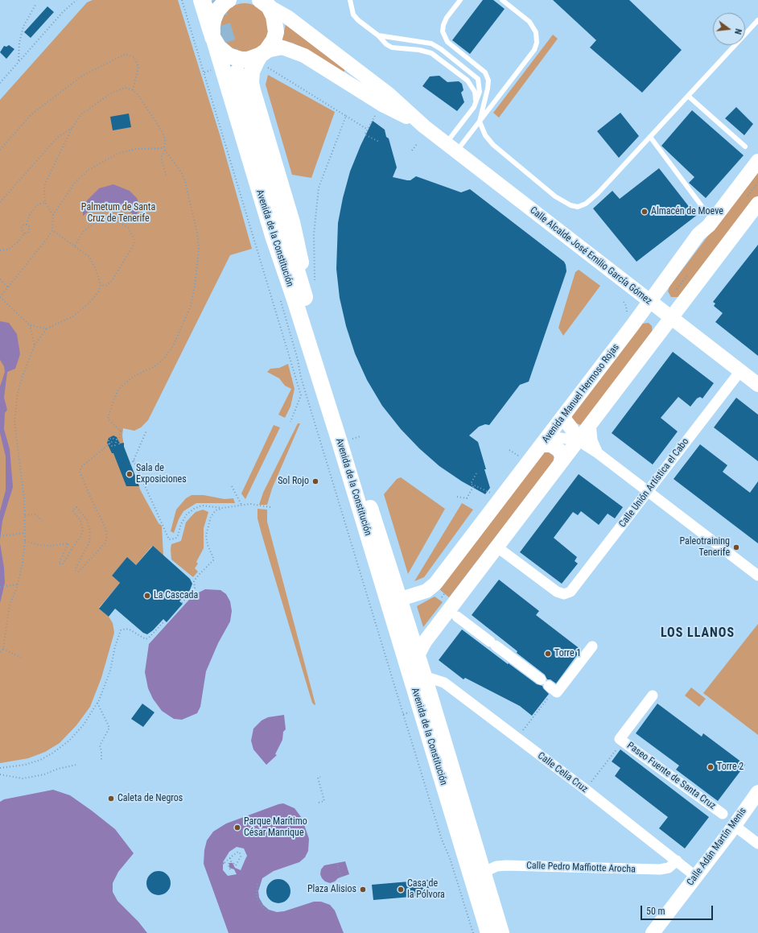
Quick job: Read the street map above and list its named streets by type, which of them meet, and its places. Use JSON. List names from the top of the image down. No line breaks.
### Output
{"streets":{"highway":["Avenida de la Constitución"],"street":["Calle Alcalde José Emilio García Gómez","Avenida Manuel Hermoso Rojas","Calle Unión Artística el Cabo","Calle Celia Cruz","Paseo Fuente de Santa Cruz","Calle Adán Martín Menis","Calle Pedro Maffiotte Arocha"]},"crossings":[["Avenida de la Constitución","Avenida Manuel Hermoso Rojas"],["Avenida de la Constitución","Calle Celia Cruz"],["Avenida de la Constitución","Calle Pedro Maffiotte Arocha"],["Calle Alcalde José Emilio García Gómez","Avenida Manuel Hermoso Rojas"],["Calle Alcalde José Emilio García Gómez","Calle Unión Artística el Cabo"],["Calle Celia Cruz","Calle Adán Martín Menis"],["Calle Celia Cruz","Calle Pedro Maffiotte Arocha"]],"districts":["LOS LLANOS"],"parks":["Palmetum de Santa Cruz de Tenerife"],"places":["Almacén de Moeve","Sala de Exposiciones","Sol Rojo","Paleotraining Tenerife","La Cascada","Torre 1","Torre 2","Caleta de Negros","Parque Marítimo César Manrique","Plaza Alisios","Casa de la Pólvora"],"scale_bar":"50 m","north":"right"}
